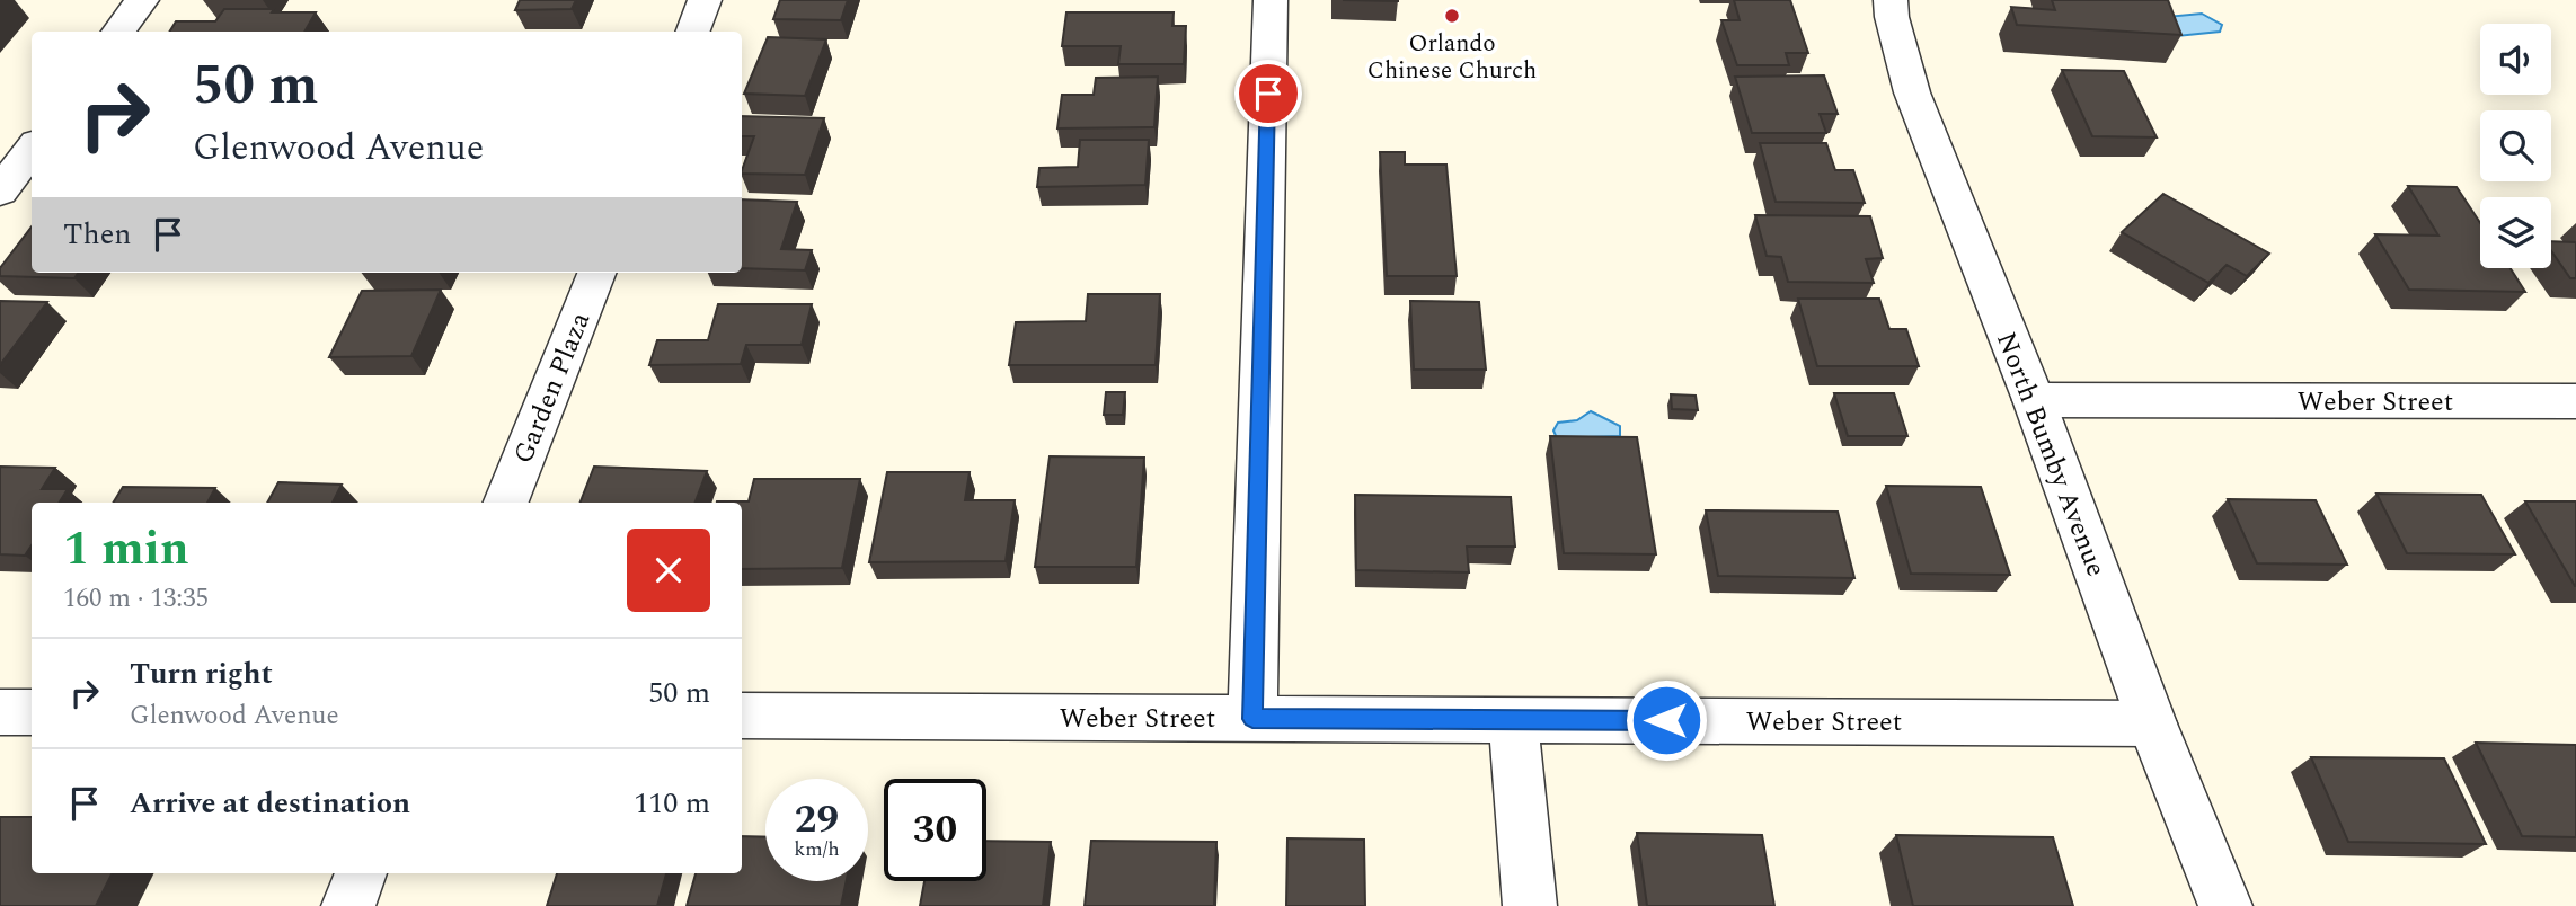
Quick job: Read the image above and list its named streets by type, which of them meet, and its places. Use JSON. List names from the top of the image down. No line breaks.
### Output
{"streets":{"street":["Garden Plaza","Weber Street","North Bumby Avenue"]},"crossings":[["Weber Street","North Bumby Avenue"]],"places":["Orlando Chinese Church"],"page":{"turn":["50 m","Glenwood Avenue"],"then":"Then","heading":["1 min","160 m · 13:35"],"list":[{"name":"Turn right","note":"Glenwood Avenue","value":"50 m"},{"name":"Arrive at destination","value":"110 m"}],"speed":"29 km/h","limit":"30"}}
